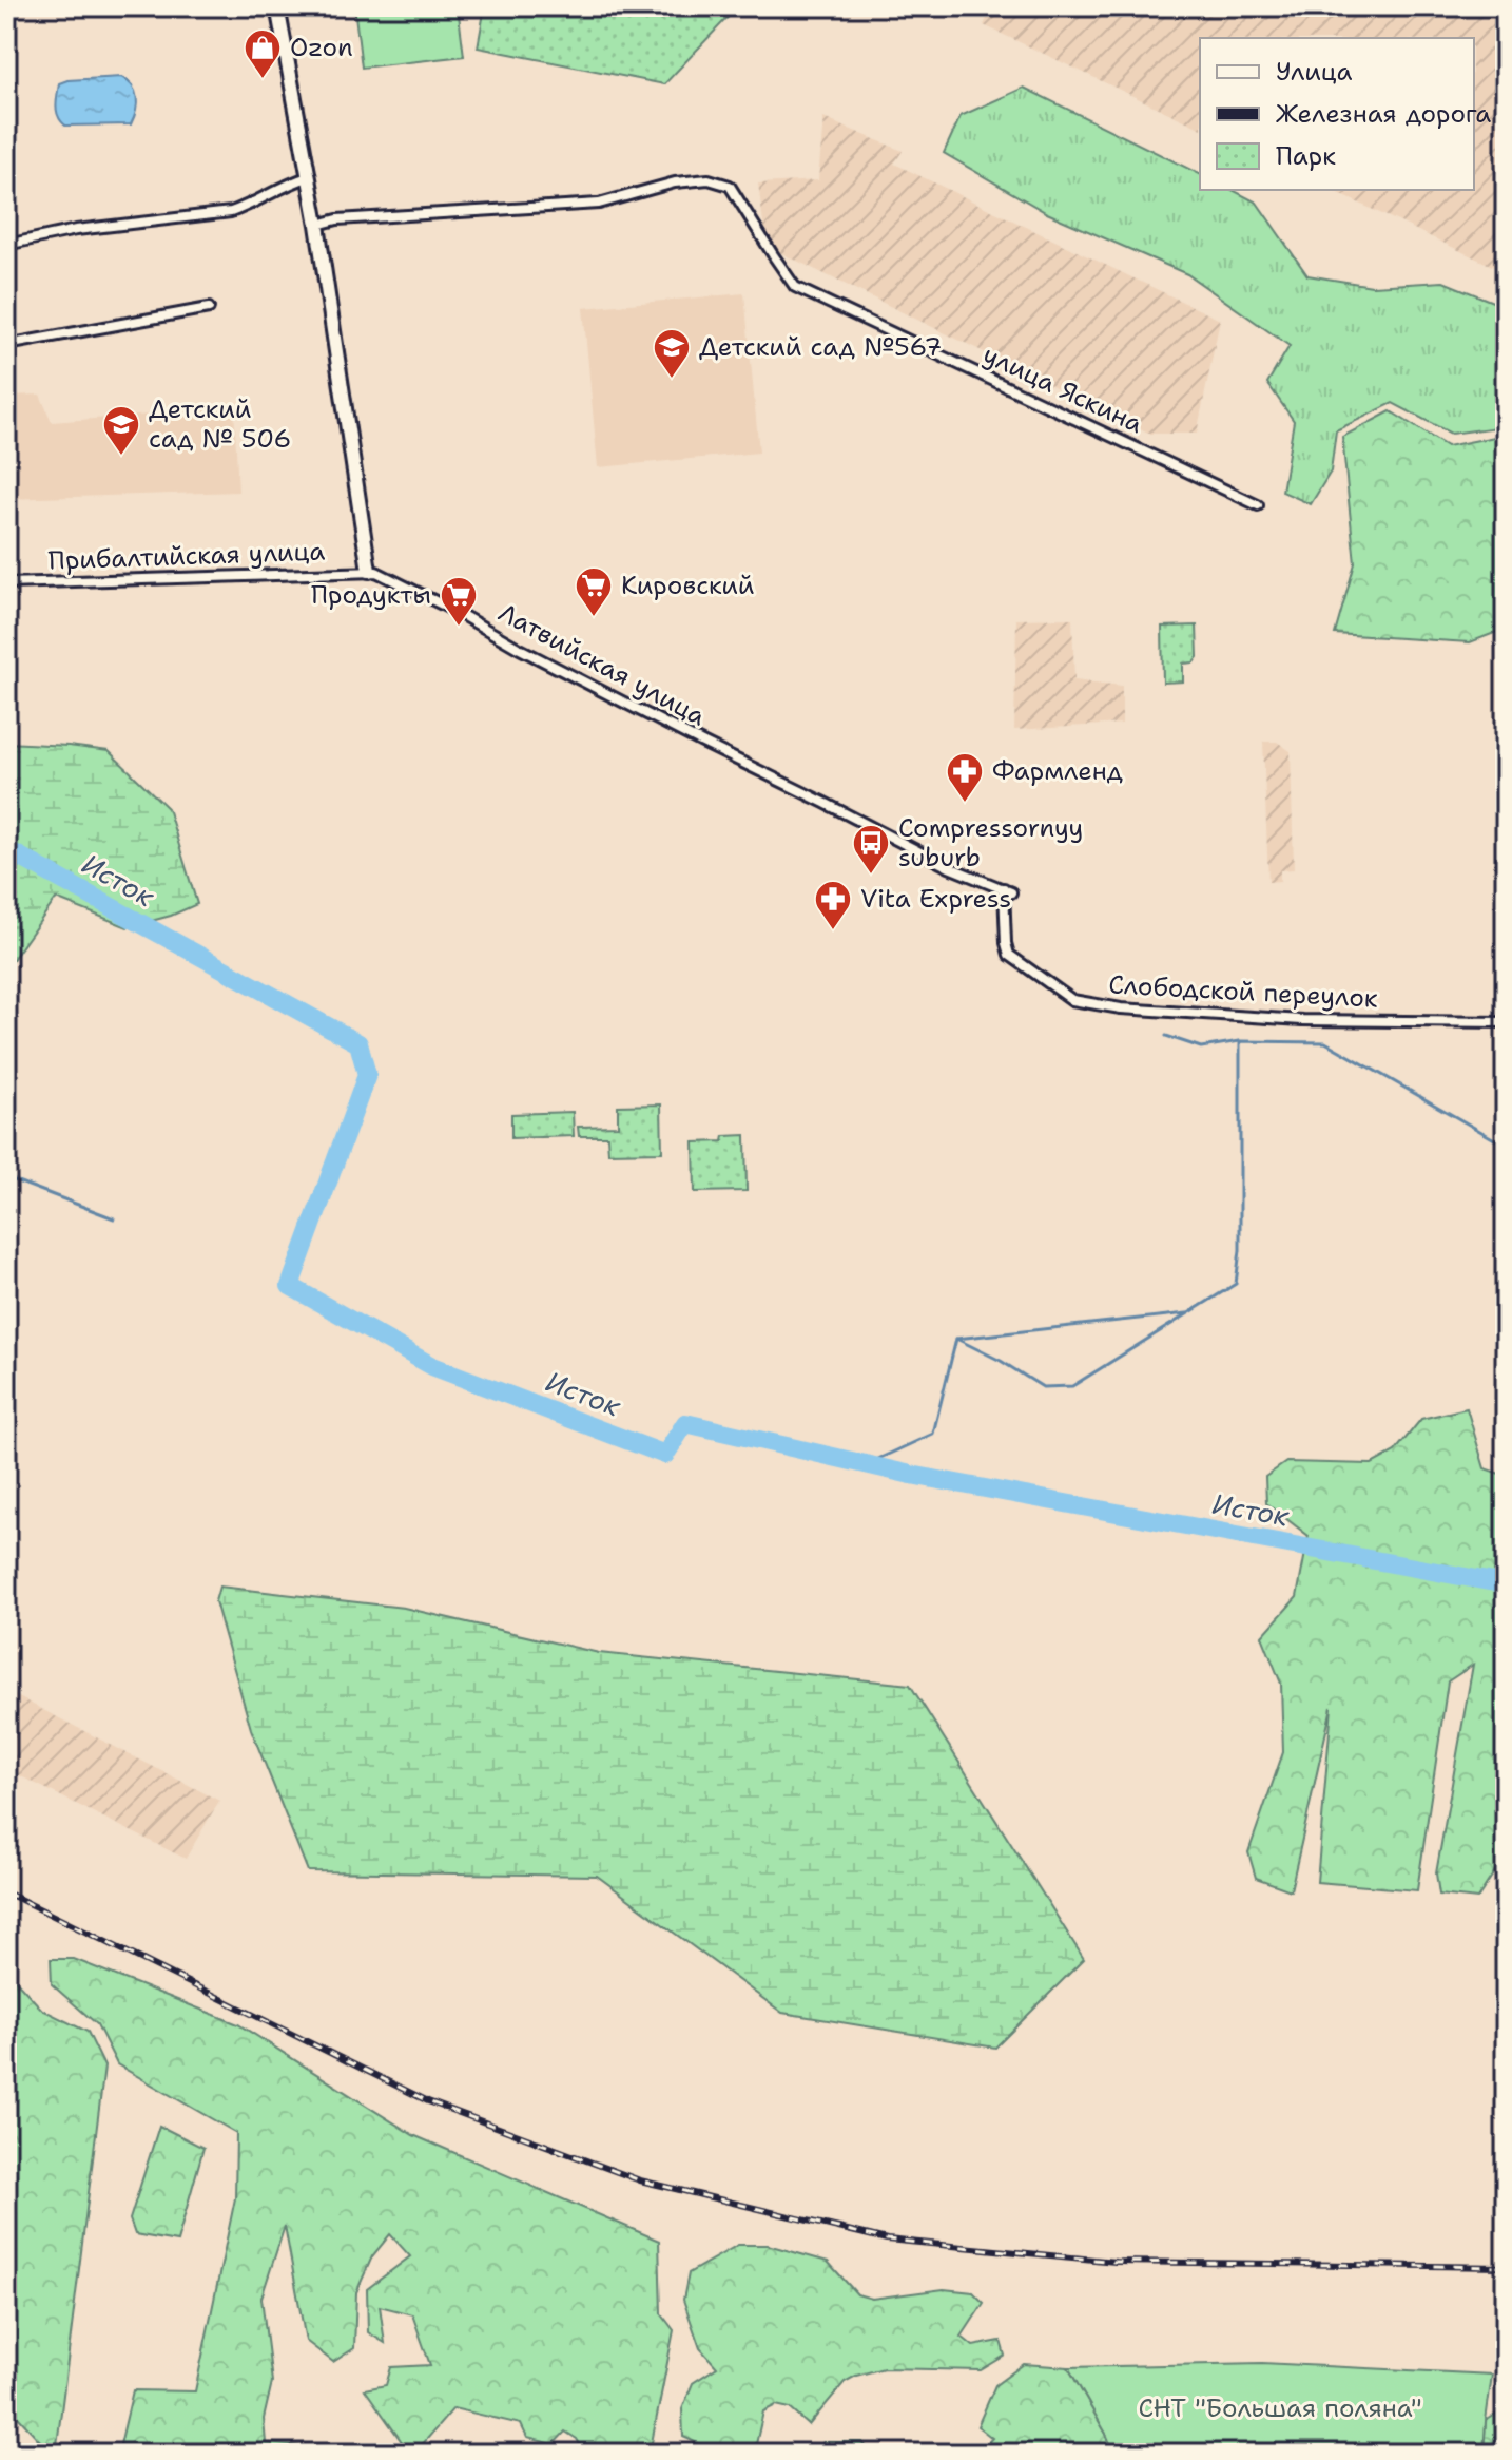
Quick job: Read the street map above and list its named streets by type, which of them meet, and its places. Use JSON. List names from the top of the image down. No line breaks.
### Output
{"streets":{"street":["улица Яскина","Прибалтийская улица","Латвийская улица","Слободской переулок"]},"crossings":[["Прибалтийская улица","Латвийская улица"],["Латвийская улица","Слободской переулок"]],"water":["Исток"],"parks":["СНТ \"Большая поляна\""],"places":{"shop":["Ozon"],"school or university":["Детский сад №567","Детский сад № 506"],"supermarket":["Кировский","Продукты"],"pharmacy":["Фармленд","Vita Express"],"bus stop":["Compressornyy suburb"]},"legend":["Улица","Железная дорога","Парк"]}
